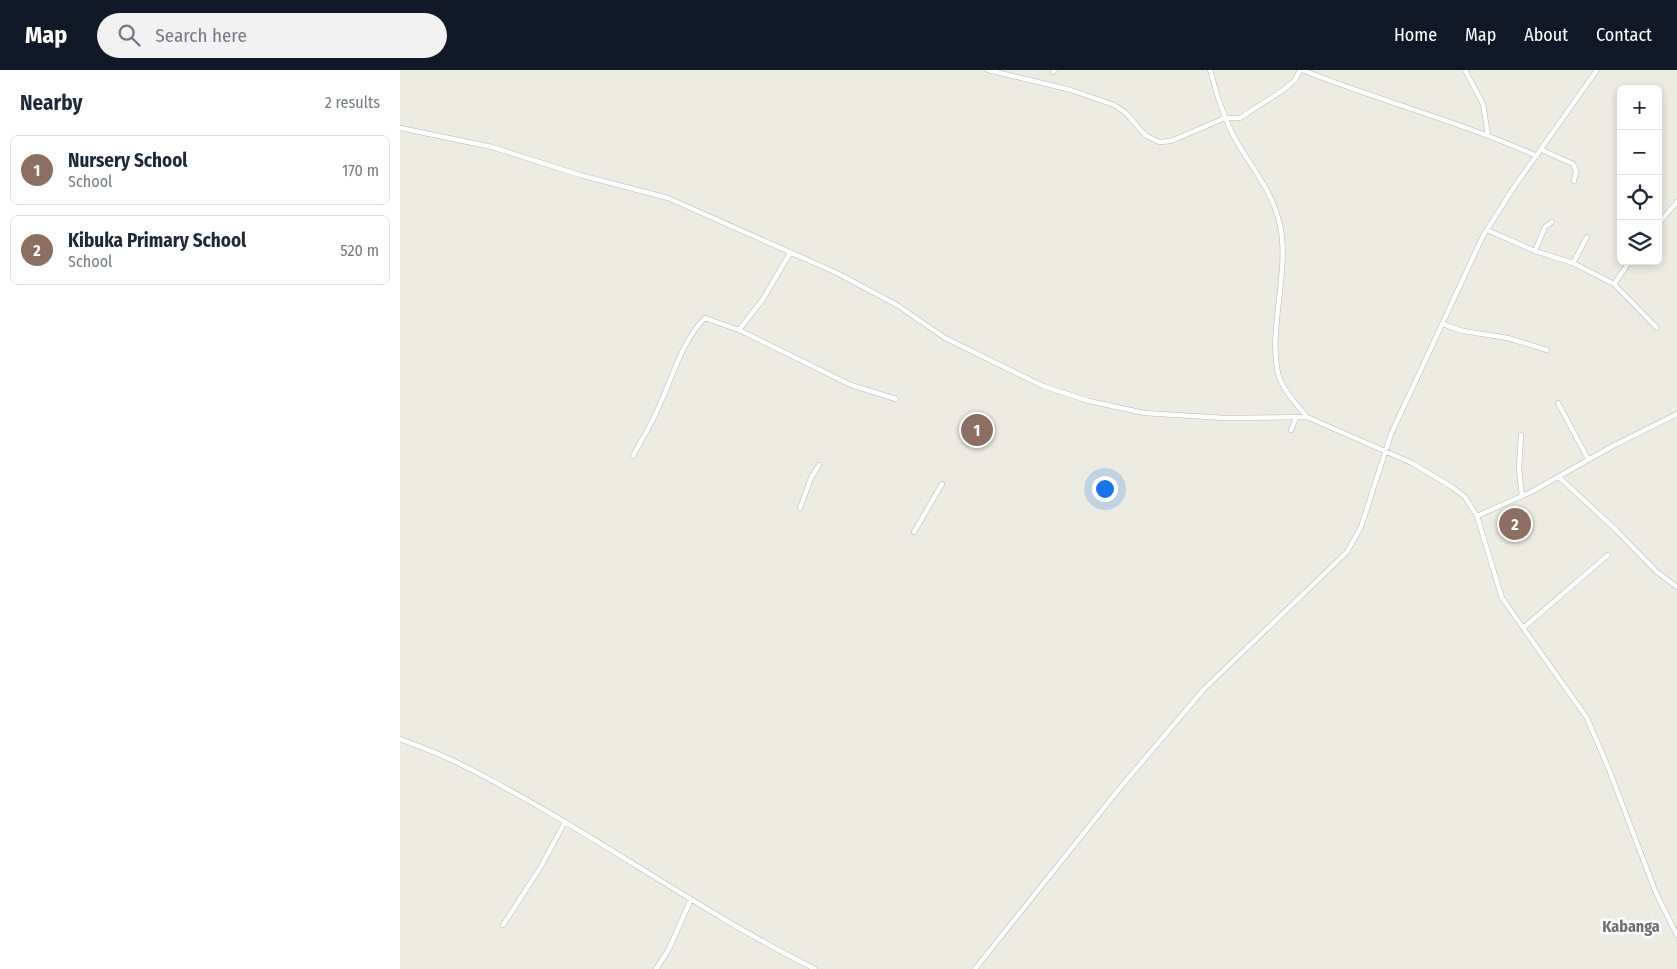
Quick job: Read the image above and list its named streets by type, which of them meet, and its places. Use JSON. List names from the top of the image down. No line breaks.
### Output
{"districts":["Kabanga"],"page":{"header":"Map","search":"Search here","nav":["Home","Map","About","Contact"],"heading":["Nearby","2 results"],"map_buttons":["+","−"],"list":[{"mark":"1","name":"Nursery School","note":"School","value":"170 m"},{"mark":"2","name":"Kibuka Primary School","note":"School","value":"520 m"}],"pins":["1","2"]}}
